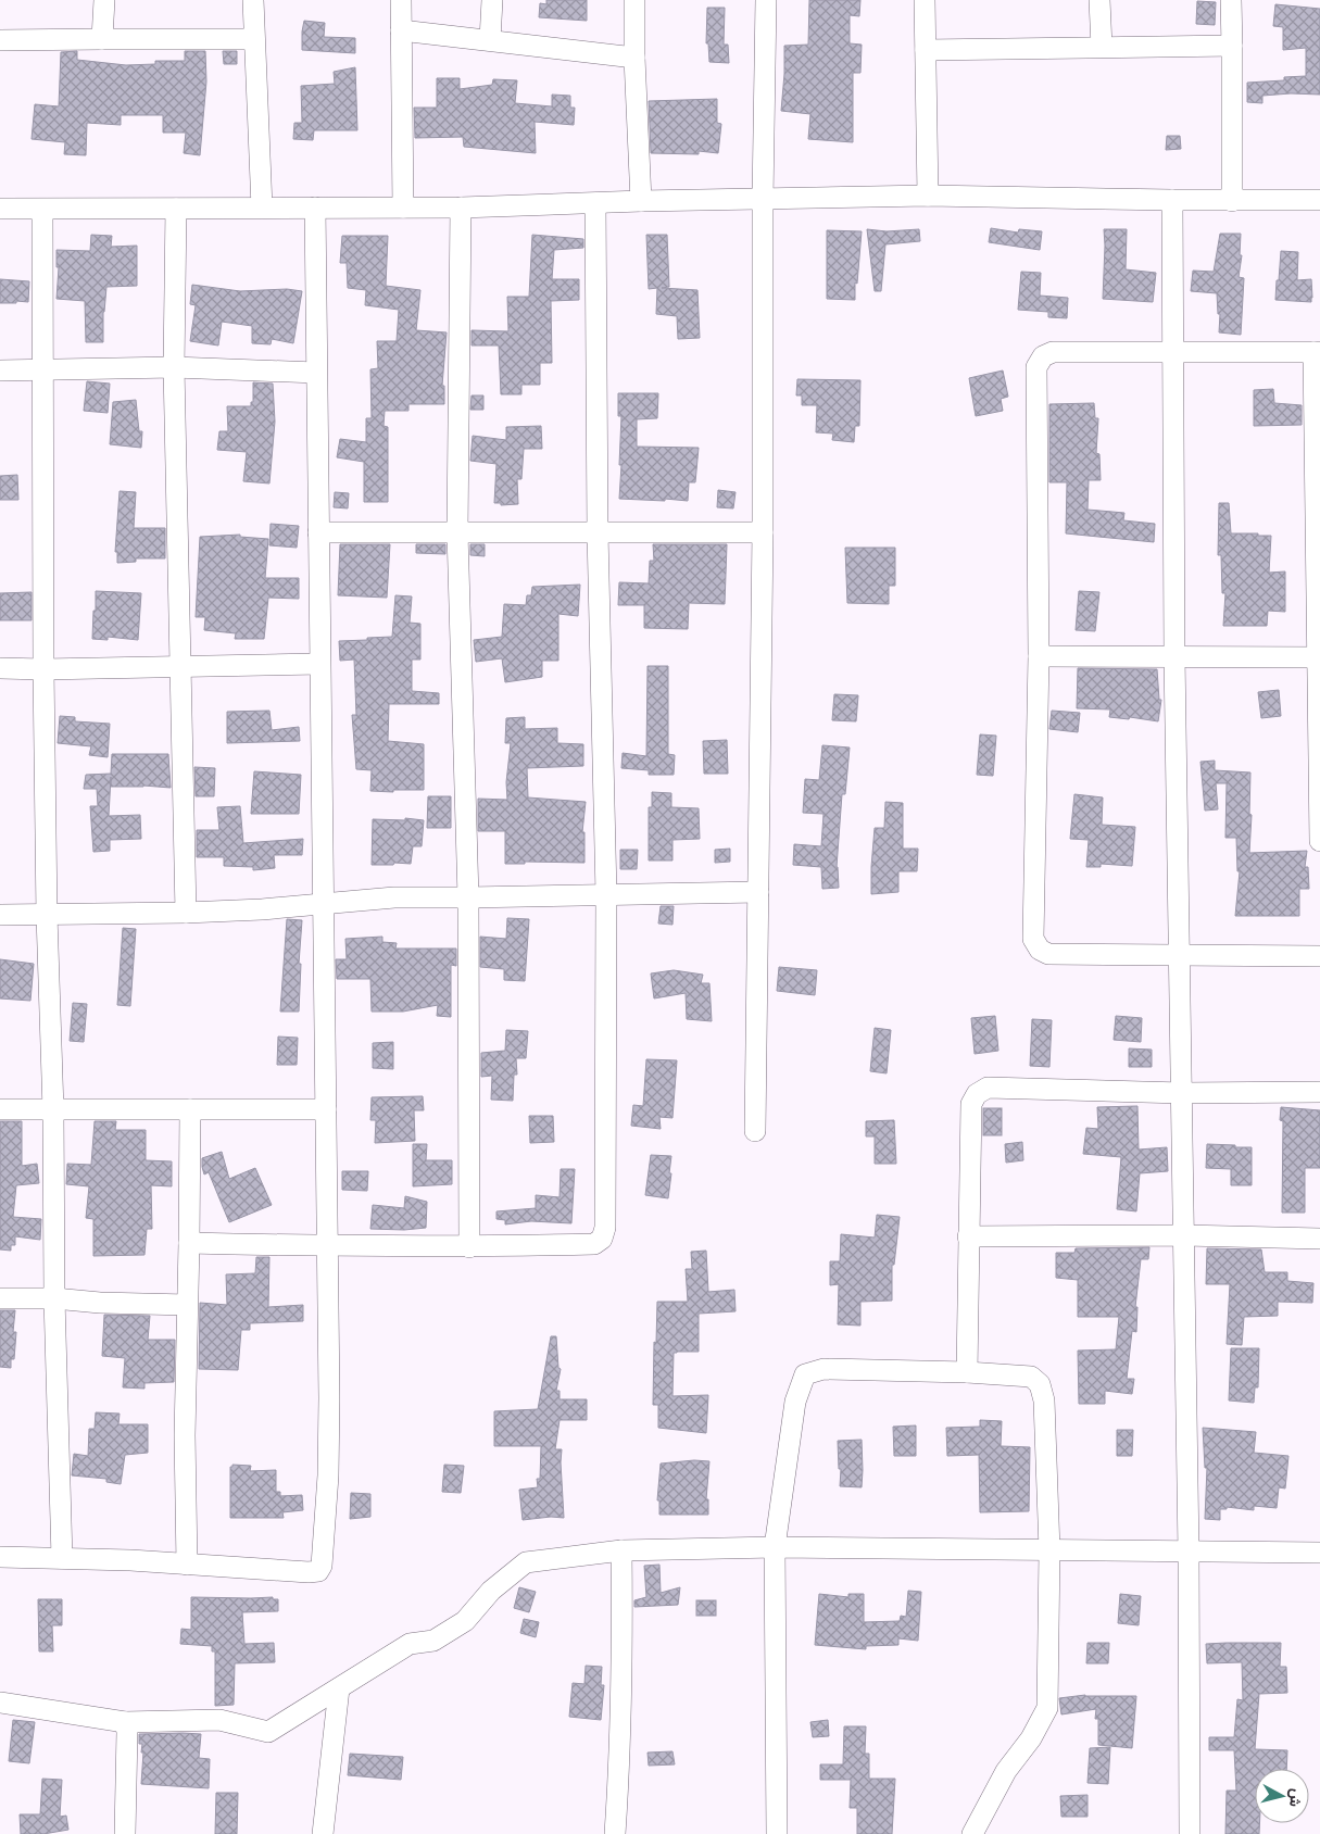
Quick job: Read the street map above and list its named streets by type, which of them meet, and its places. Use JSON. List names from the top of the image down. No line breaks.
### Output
{"north":"right"}
